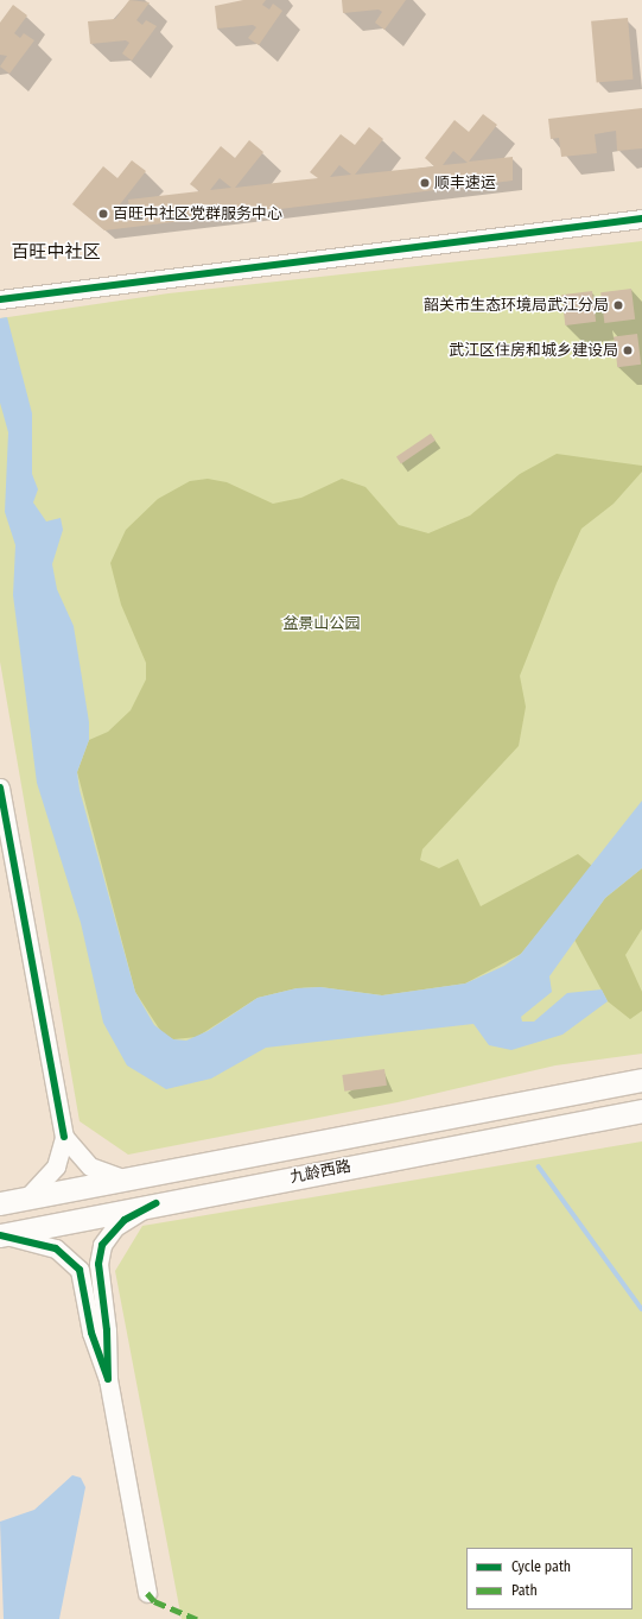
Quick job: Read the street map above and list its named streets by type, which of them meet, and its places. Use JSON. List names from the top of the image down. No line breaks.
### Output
{"streets":{"main road":["九龄西路"]},"districts":["百旺中社区"],"parks":["盆景山公园"],"places":["顺丰速运","百旺中社区党群服务中心","韶关市生态环境局武江分局","武江区住房和城乡建设局"],"legend":["Cycle path","Path"]}
